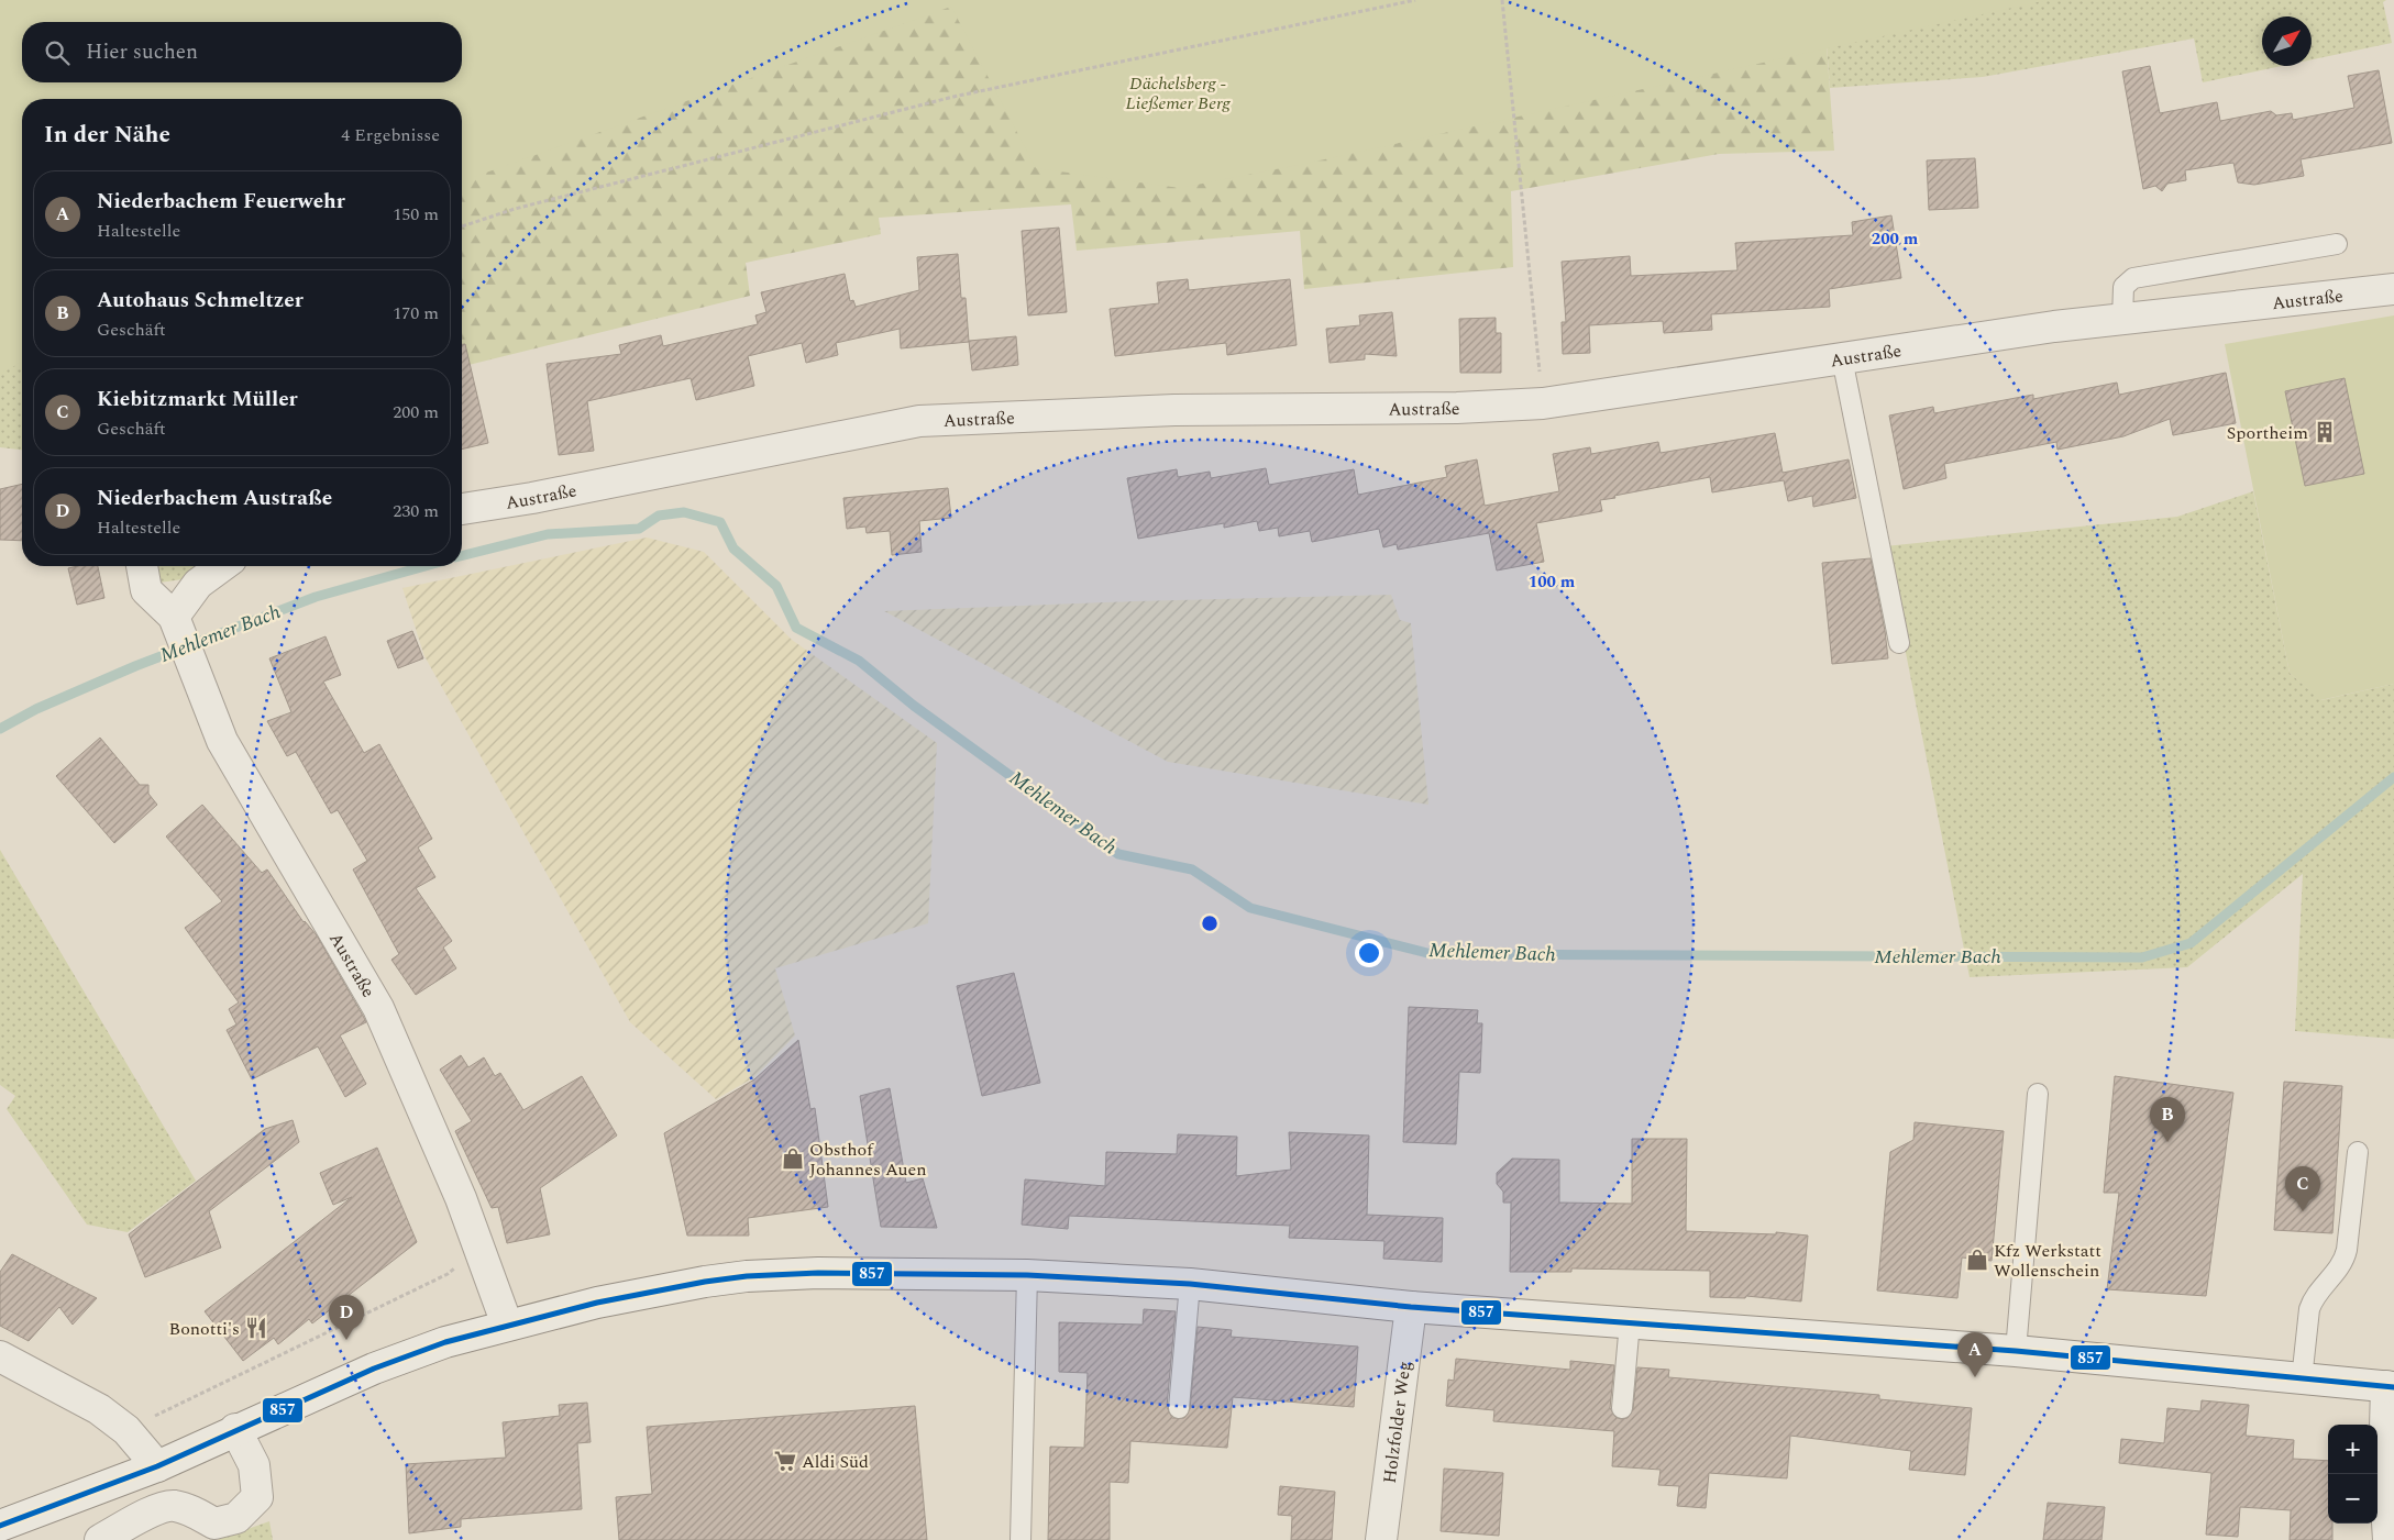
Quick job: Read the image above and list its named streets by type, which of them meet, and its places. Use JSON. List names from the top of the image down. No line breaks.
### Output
{"streets":{"street":["Austraße","Holzfolder Weg"]},"water":["Mehlemer Bach"],"parks":["Dächelsberg - Ließemer Berg"],"places":{"building":["Sportheim"],"shop":["Obsthof Johannes Auen","Kfz Werkstatt Wollenschein"],"restaurant":["Bonotti's"],"supermarket":["Aldi Süd"]},"lines":["transit line 857"],"north":"top right","page":{"search":"Hier suchen","heading":["In der Nähe","4 Ergebnisse"],"list":[{"mark":"A","name":"Niederbachem Feuerwehr","note":"Haltestelle","value":"150 m"},{"mark":"B","name":"Autohaus Schmeltzer","note":"Geschäft","value":"170 m"},{"mark":"C","name":"Kiebitzmarkt Müller","note":"Geschäft","value":"200 m"},{"mark":"D","name":"Niederbachem Austraße","note":"Haltestelle","value":"230 m"}],"pins":["B","C","D","A"],"map_buttons":["+","−"]},"rings":["200 m","100 m"]}
